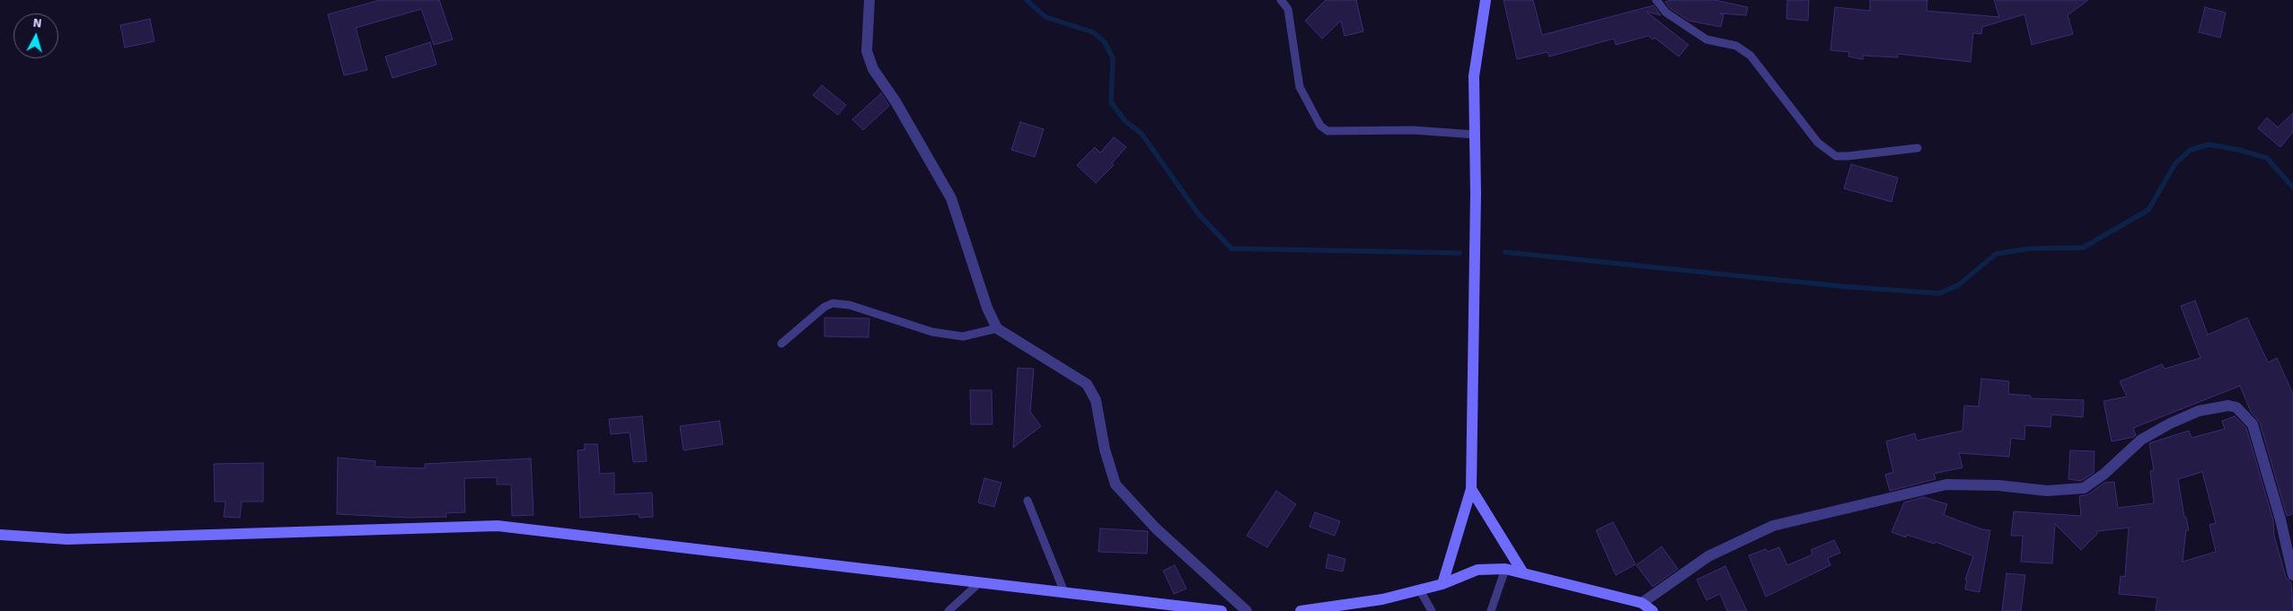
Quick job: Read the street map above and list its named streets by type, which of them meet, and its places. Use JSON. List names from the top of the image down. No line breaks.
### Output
{"north":"top"}
